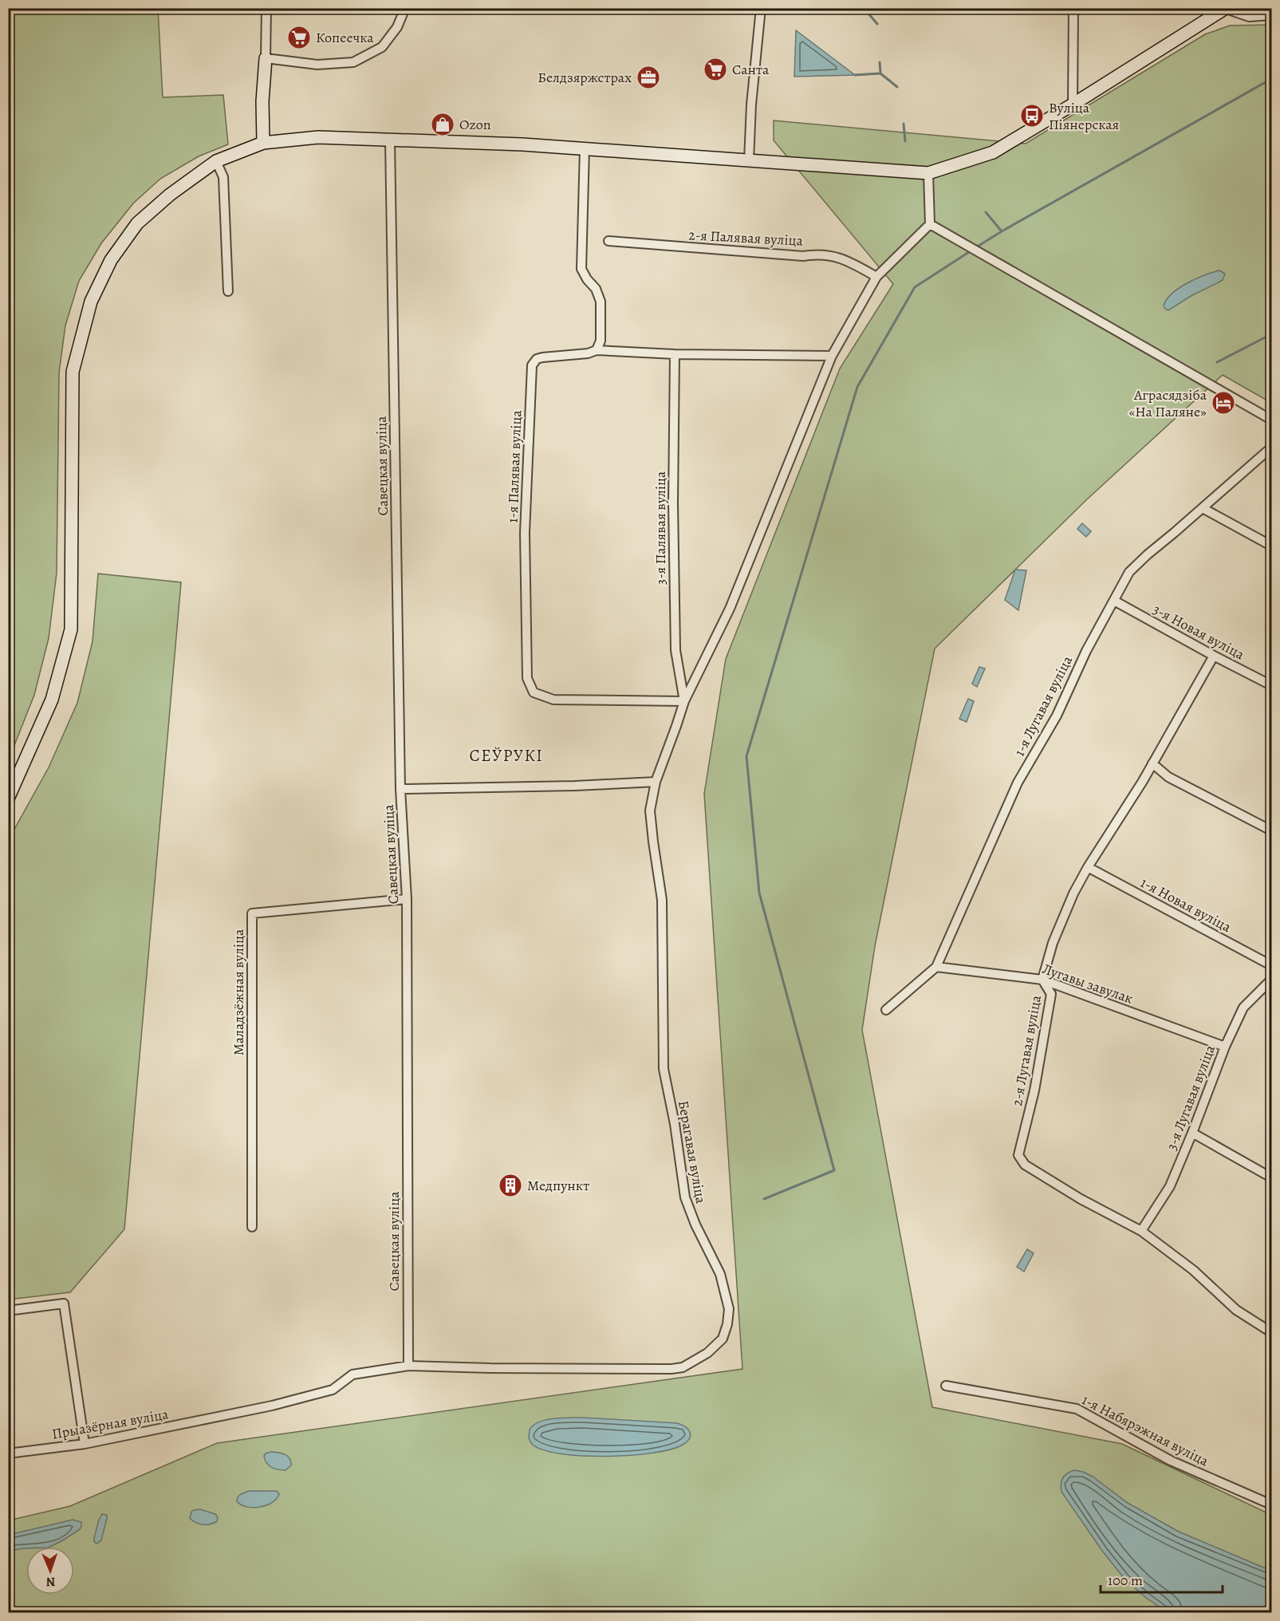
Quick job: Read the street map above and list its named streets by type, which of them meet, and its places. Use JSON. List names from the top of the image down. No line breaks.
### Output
{"streets":{"street":["2-я Палявая вуліца","Савецкая вуліца","1-я Палявая вуліца","3-я Палявая вуліца","3-я Новая вуліца","1-я Лугавая вуліца","1-я Новая вуліца","Лугавы завулак","Маладзёжная вуліца","2-я Лугавая вуліца","3-я Лугавая вуліца","Берагавая вуліца","Прыазёрная вуліца","1-я Набярэжная вуліца"]},"crossings":[["2-я Палявая вуліца","Берагавая вуліца"],["Савецкая вуліца","Маладзёжная вуліца"],["Савецкая вуліца","Берагавая вуліца"],["Савецкая вуліца","Прыазёрная вуліца"],["1-я Палявая вуліца","3-я Палявая вуліца"],["1-я Палявая вуліца","Берагавая вуліца"],["3-я Палявая вуліца","Берагавая вуліца"],["3-я Новая вуліца","1-я Лугавая вуліца"],["3-я Новая вуліца","2-я Лугавая вуліца"],["1-я Лугавая вуліца","Лугавы завулак"],["1-я Новая вуліца","2-я Лугавая вуліца"],["Лугавы завулак","2-я Лугавая вуліца"],["Лугавы завулак","3-я Лугавая вуліца"],["2-я Лугавая вуліца","3-я Лугавая вуліца"],["Берагавая вуліца","Прыазёрная вуліца"]],"districts":["СЕЎРУКІ"],"places":{"supermarket":["Копеечка","Санта"],"office":["Белдзяржстрах"],"bus stop":["Вуліца Піянерская"],"shop":["Ozon"],"hotel":["Аграсядзіба «На Паляне»"],"building":["Медпункт"]},"scale_bar":"100 m","north":"bottom"}
